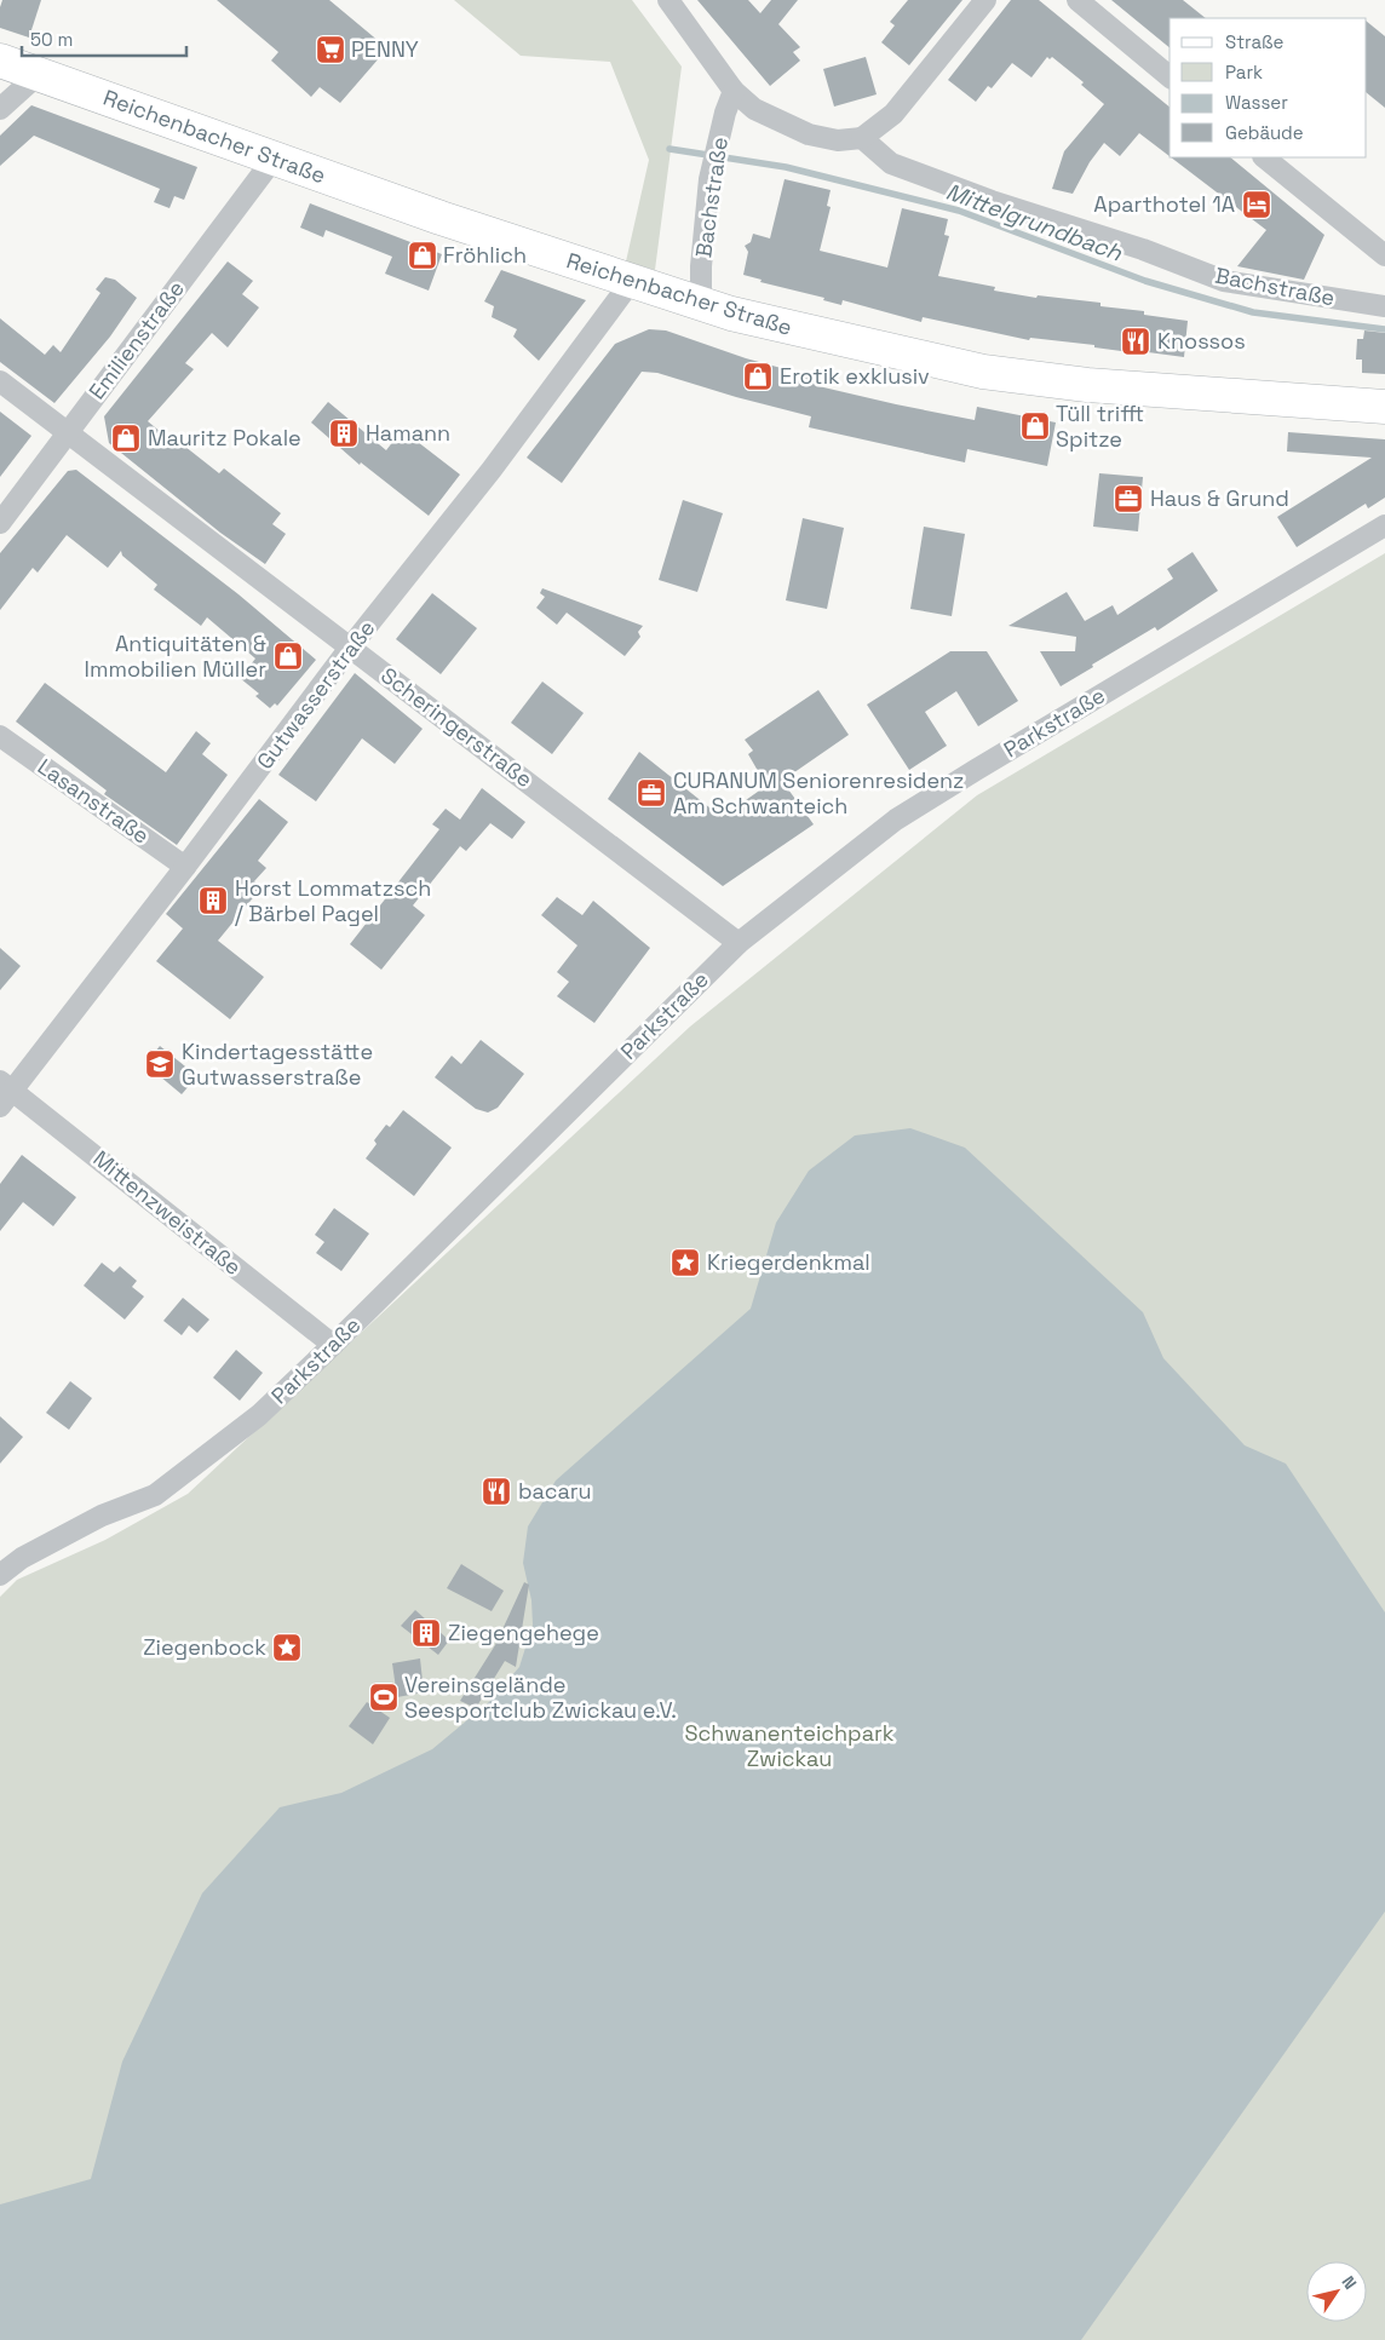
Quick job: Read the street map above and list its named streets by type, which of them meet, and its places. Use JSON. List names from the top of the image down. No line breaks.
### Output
{"streets":{"main road":["Reichenbacher Straße"],"street":["Bachstraße","Emilienstraße","Gutwasserstraße","Parkstraße","Scheringerstraße","Lasanstraße","Mittenzweistraße"]},"crossings":[["Reichenbacher Straße","Bachstraße"],["Reichenbacher Straße","Emilienstraße"],["Reichenbacher Straße","Gutwasserstraße"],["Emilienstraße","Scheringerstraße"],["Gutwasserstraße","Scheringerstraße"],["Gutwasserstraße","Lasanstraße"],["Gutwasserstraße","Mittenzweistraße"],["Parkstraße","Scheringerstraße"],["Parkstraße","Mittenzweistraße"]],"water":["Mittelgrundbach"],"parks":["Schwanenteichpark Zwickau"],"places":{"supermarket":["PENNY"],"hotel":["Aparthotel 1A"],"shop":["Fröhlich","Erotik exklusiv","Tüll trifft Spitze","Mauritz Pokale","Antiquitäten & Immobilien Müller"],"restaurant":["Knossos","bacaru"],"building":["Hamann","Horst Lommatzsch / Bärbel Pagel","Ziegengehege"],"office":["Haus & Grund","CURANUM Seniorenresidenz Am Schwanteich"],"school or university":["Kindertagesstätte Gutwasserstraße"],"place":["Kriegerdenkmal","Ziegenbock"],"sports":["Vereinsgelände Seesportclub Zwickau e.V."]},"legend":["Straße","Park","Wasser","Gebäude"],"scale_bar":"50 m","north":"top right"}
